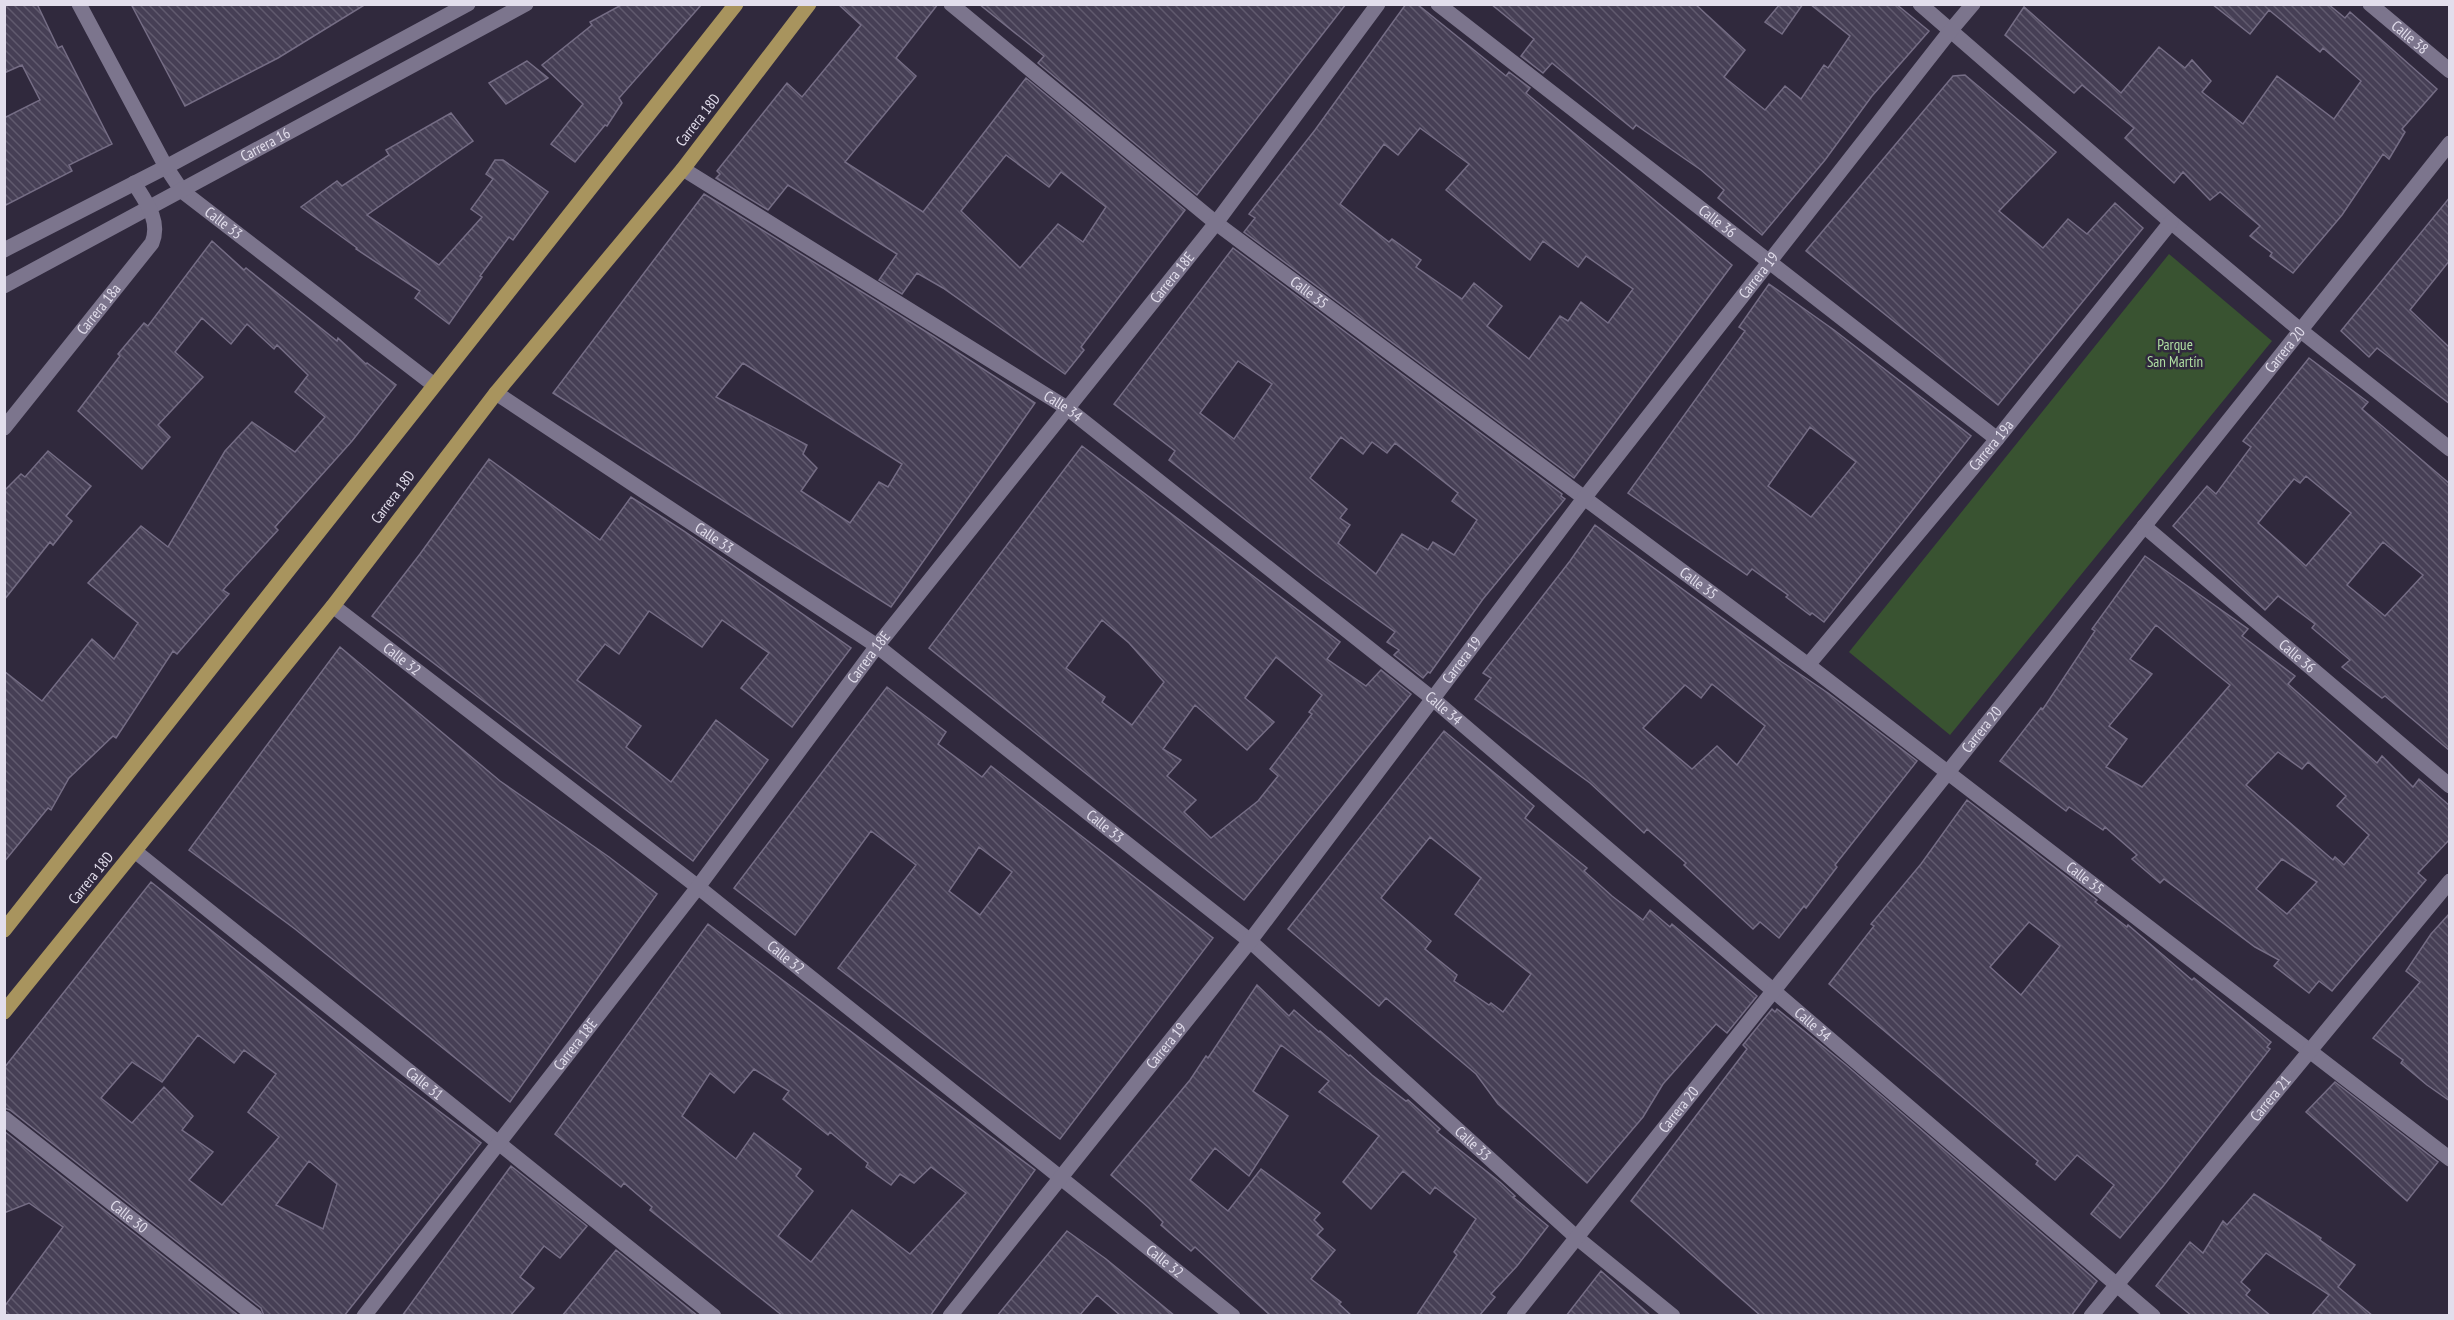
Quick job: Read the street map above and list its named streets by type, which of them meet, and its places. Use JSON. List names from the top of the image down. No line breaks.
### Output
{"streets":{"main road":["Carrera 18D"],"street":["Calle 38","Carrera 16","Calle 36","Calle 33","Carrera 19","Carrera 18E","Calle 35","Carrera 18a","Carrera 20","Calle 34","Carrera 19a","Calle 32","Calle 31","Carrera 21","Calle 30"]},"crossings":[["Carrera 18D","Calle 33"],["Carrera 18D","Calle 34"],["Carrera 18D","Calle 32"],["Carrera 18D","Calle 31"],["Carrera 16","Calle 33"],["Carrera 16","Carrera 18a"],["Calle 36","Carrera 19"],["Calle 36","Carrera 20"],["Calle 36","Carrera 19a"],["Calle 33","Carrera 19"],["Calle 33","Carrera 18E"],["Calle 33","Carrera 20"],["Carrera 19","Calle 35"],["Carrera 19","Calle 34"],["Carrera 19","Calle 32"],["Carrera 18E","Calle 35"],["Carrera 18E","Calle 34"],["Carrera 18E","Calle 32"],["Carrera 18E","Calle 31"],["Calle 35","Carrera 20"],["Calle 35","Carrera 19a"],["Calle 35","Carrera 21"],["Carrera 20","Calle 34"],["Calle 34","Carrera 21"]],"parks":["Parque San Martín"]}
